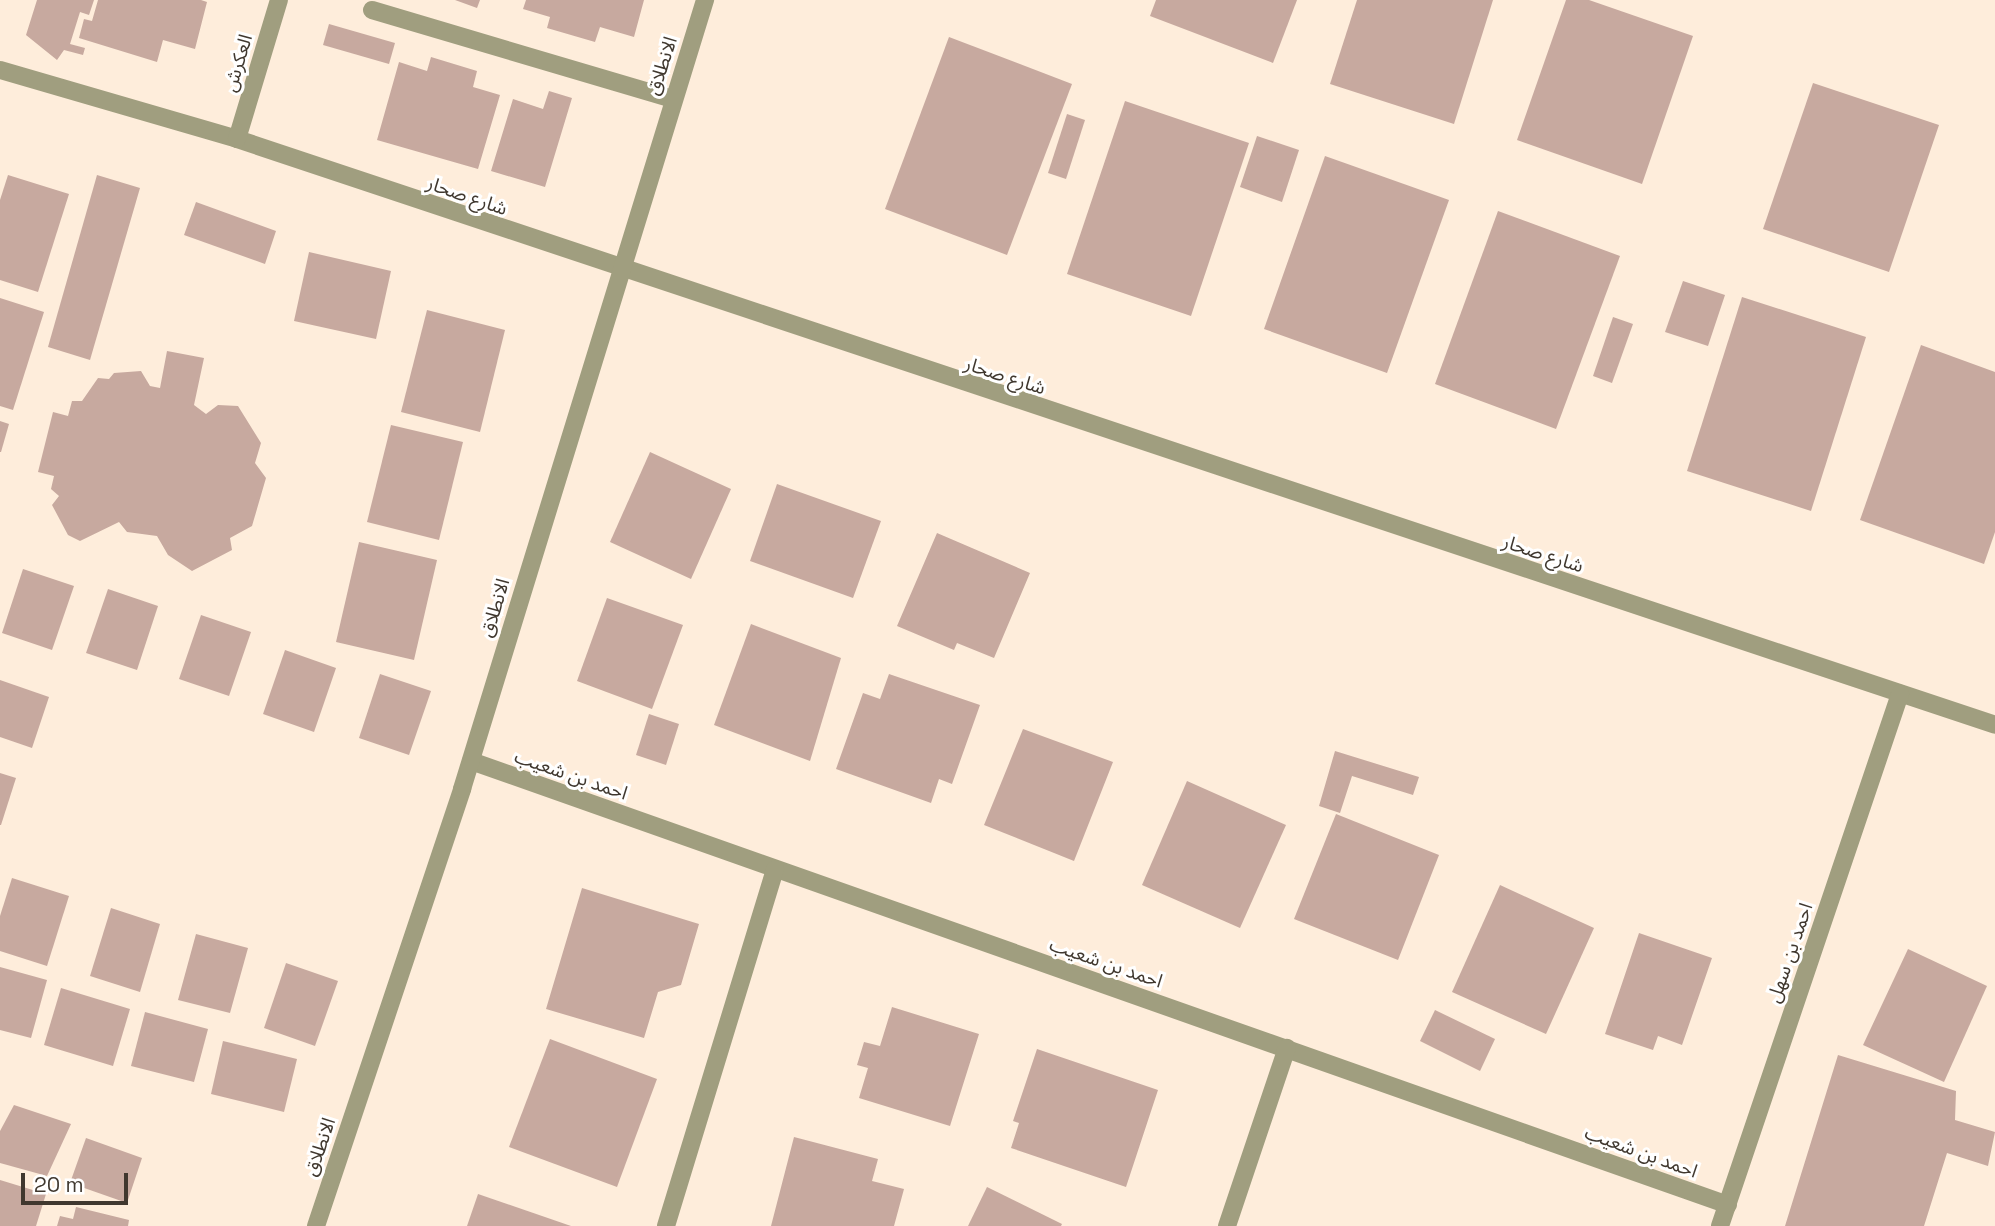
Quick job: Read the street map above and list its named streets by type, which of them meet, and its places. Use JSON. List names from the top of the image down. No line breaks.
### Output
{"streets":{"street":["العكرش","الانطلاق","شارع صحار","احمد بن شعيب","احمد بن سهل"]},"crossings":[["العكرش","شارع صحار"],["الانطلاق","شارع صحار"],["الانطلاق","احمد بن شعيب"],["شارع صحار","احمد بن سهل"],["احمد بن شعيب","احمد بن سهل"]],"scale_bar":"20 m"}
